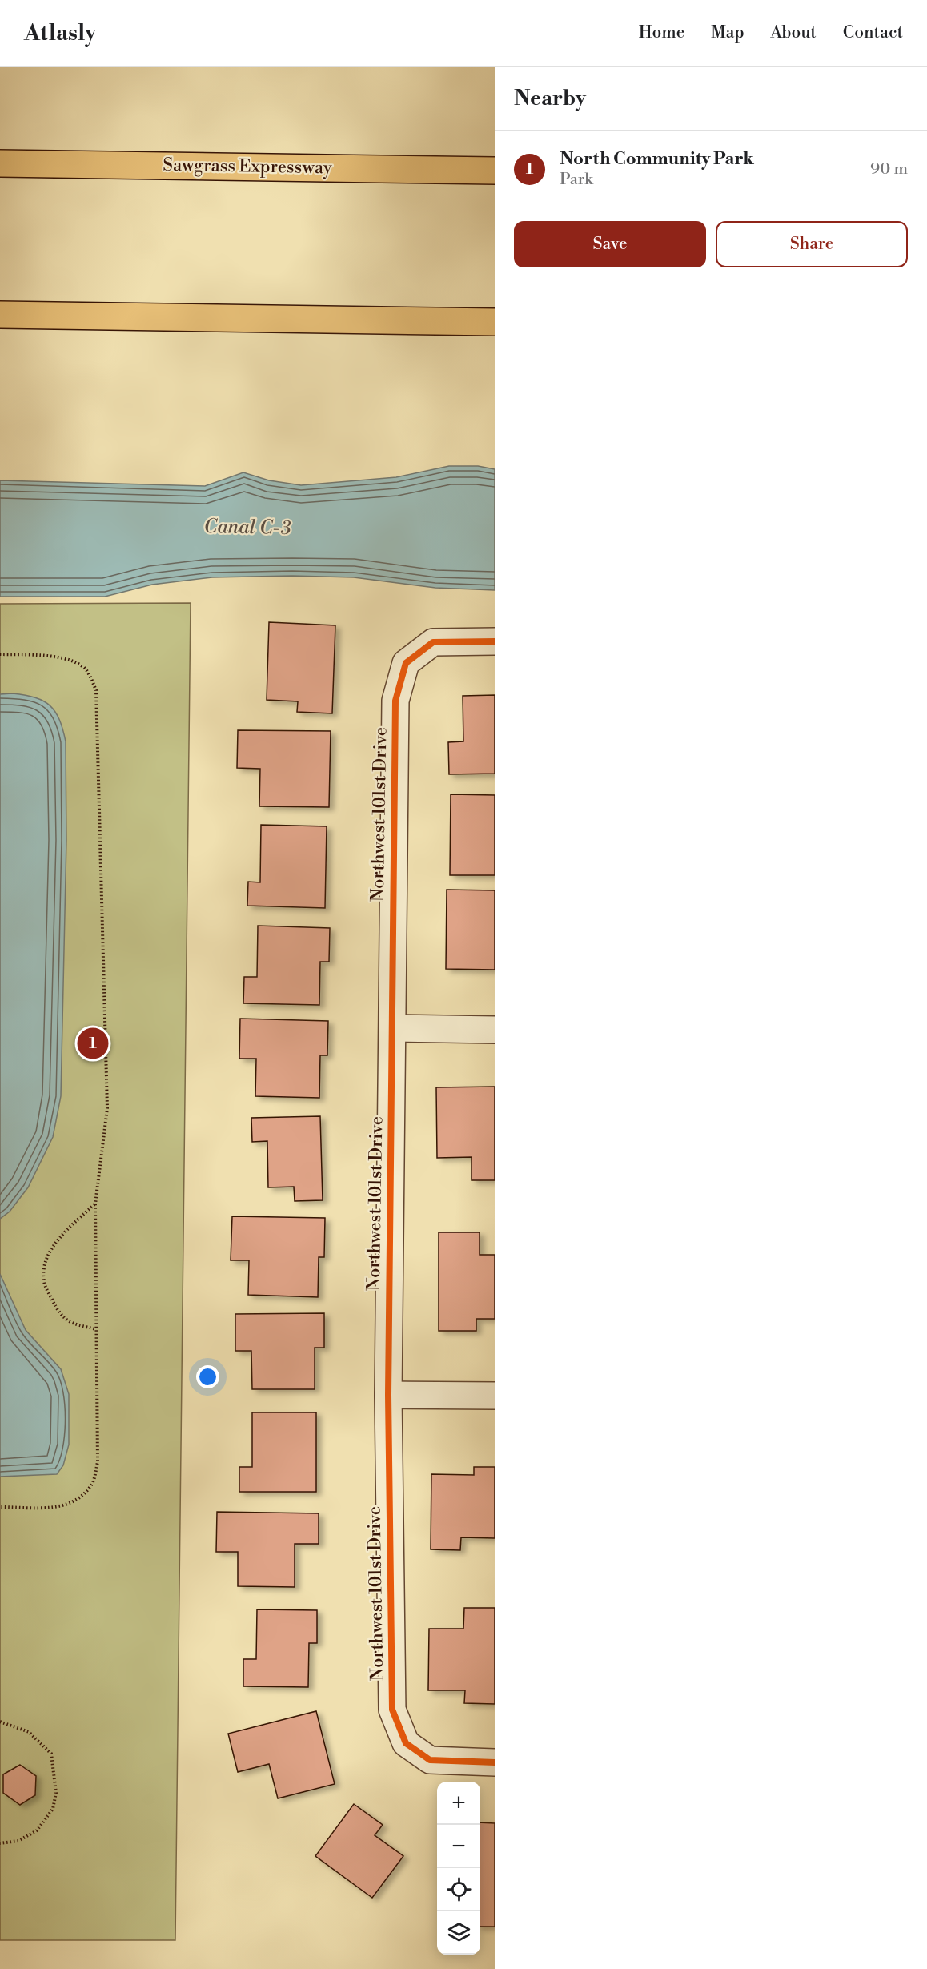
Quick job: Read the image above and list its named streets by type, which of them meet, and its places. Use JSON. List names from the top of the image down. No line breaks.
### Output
{"streets":{"highway":["Sawgrass Expressway"],"street":["Northwest 101st Drive"]},"water":["Canal C-3"],"page":{"header":"Atlasly","nav":["Home","Map","About","Contact"],"heading":"Nearby","list":[{"mark":"1","name":"North Community Park","note":"Park","value":"90 m"}],"buttons":["Save","Share"],"pins":"1","map_buttons":["+","−"]}}
